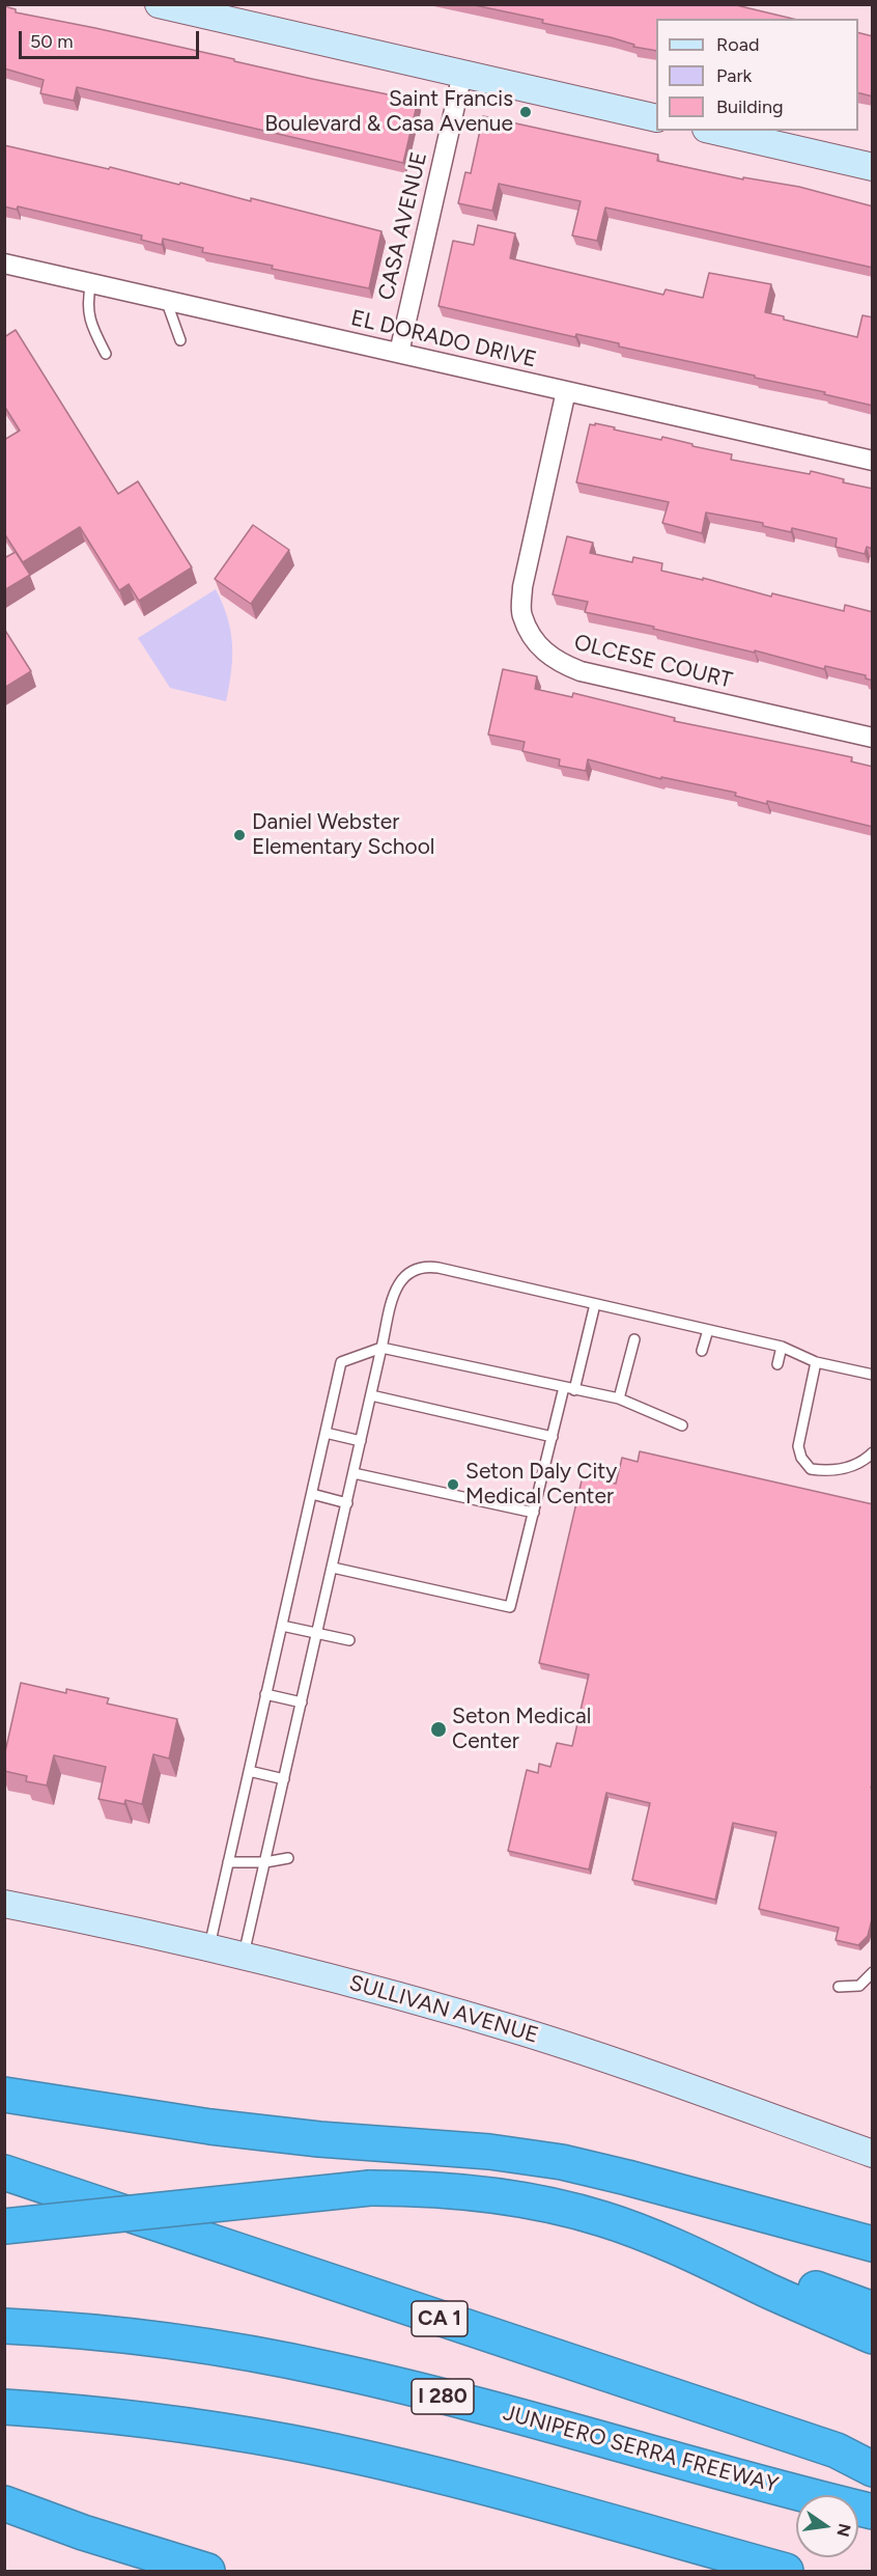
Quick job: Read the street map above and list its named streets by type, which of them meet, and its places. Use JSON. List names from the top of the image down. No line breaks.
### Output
{"streets":{"highway":["CA 1","I 280","JUNIPERO SERRA FREEWAY"],"street":["CASA AVENUE","EL DORADO DRIVE","OLCESE COURT","SULLIVAN AVENUE"]},"crossings":[["CASA AVENUE","EL DORADO DRIVE"],["EL DORADO DRIVE","OLCESE COURT"]],"places":["Saint Francis Boulevard & Casa Avenue","Daniel Webster Elementary School","Seton Daly City Medical Center","Seton Medical Center"],"legend":["Road","Park","Building"],"scale_bar":"50 m","north":"right"}
